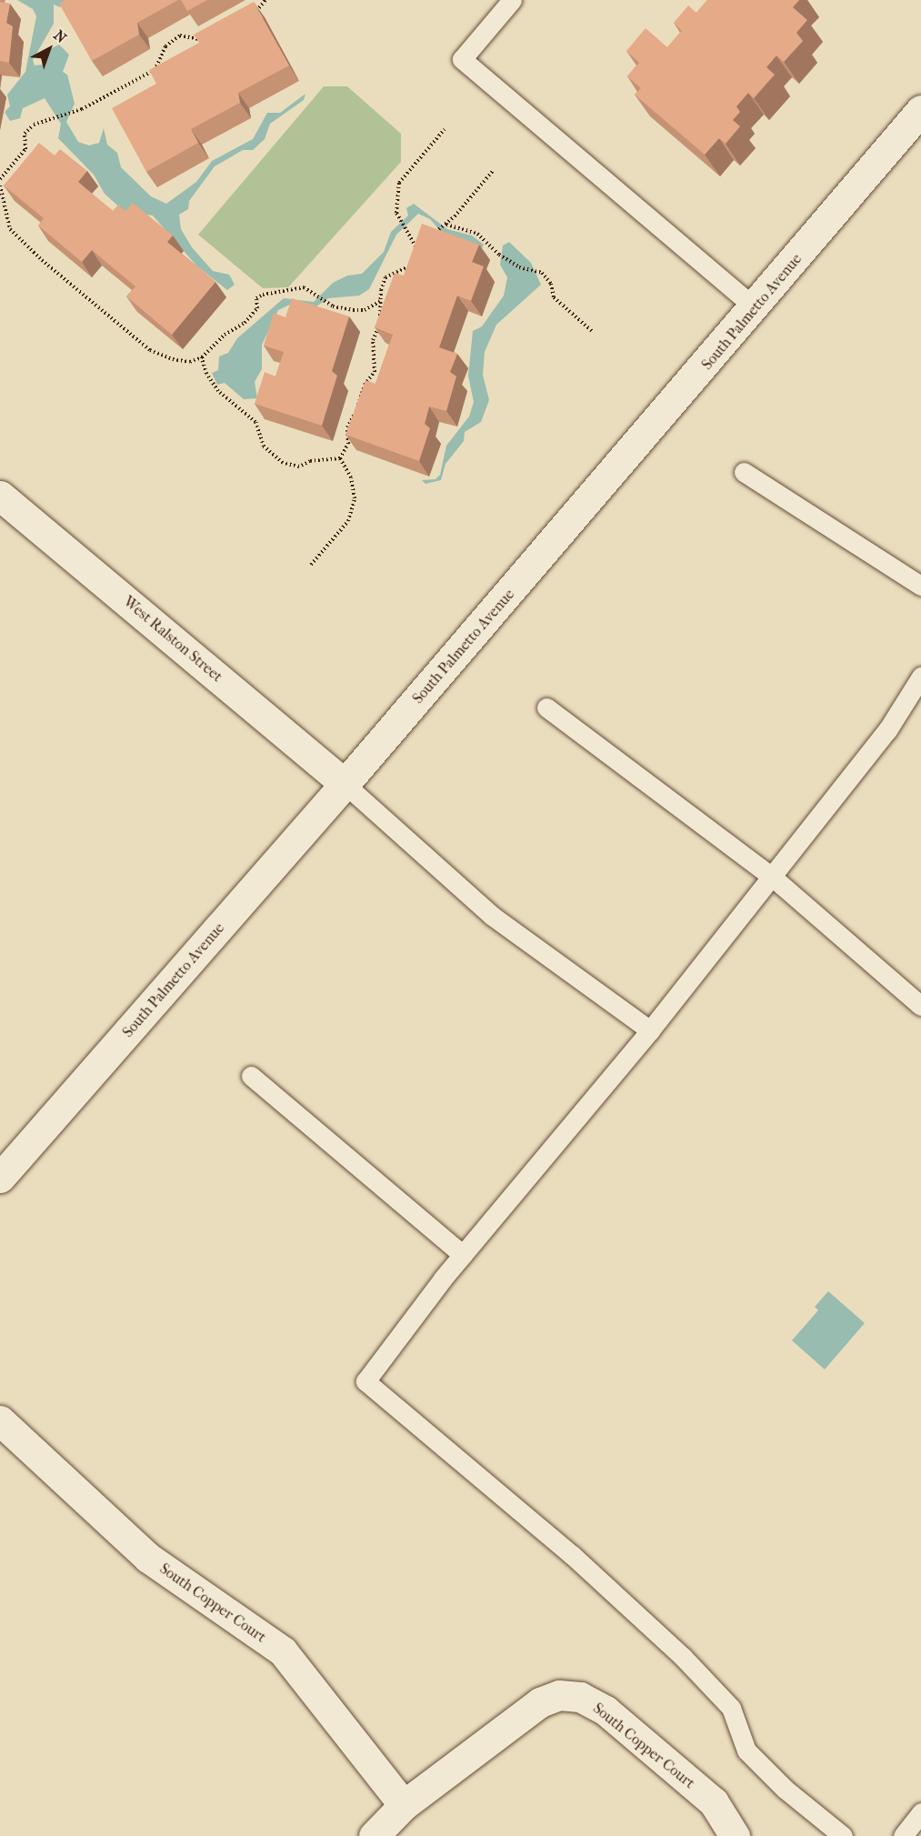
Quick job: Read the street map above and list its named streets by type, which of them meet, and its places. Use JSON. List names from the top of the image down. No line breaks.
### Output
{"streets":{"street":["South Palmetto Avenue","West Ralston Street","South Copper Court"]},"crossings":[["South Palmetto Avenue","West Ralston Street"]],"north":"top right"}
